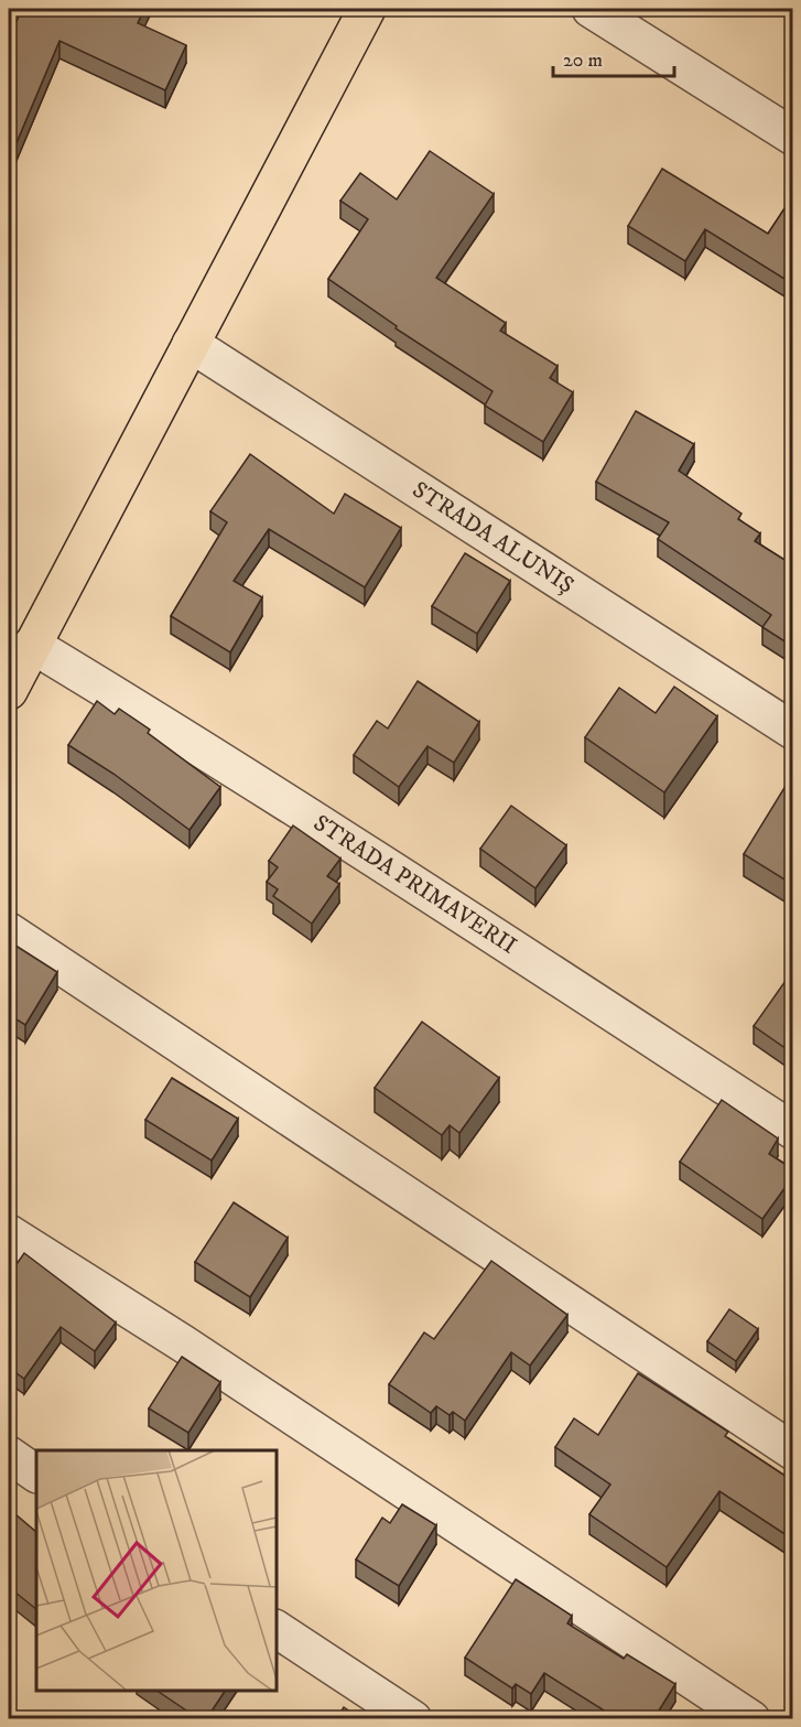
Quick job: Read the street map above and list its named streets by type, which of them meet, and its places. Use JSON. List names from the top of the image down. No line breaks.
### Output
{"streets":{"street":["STRADA ALUNIȘ","STRADA PRIMAVERII"]},"scale_bar":"20 m"}
